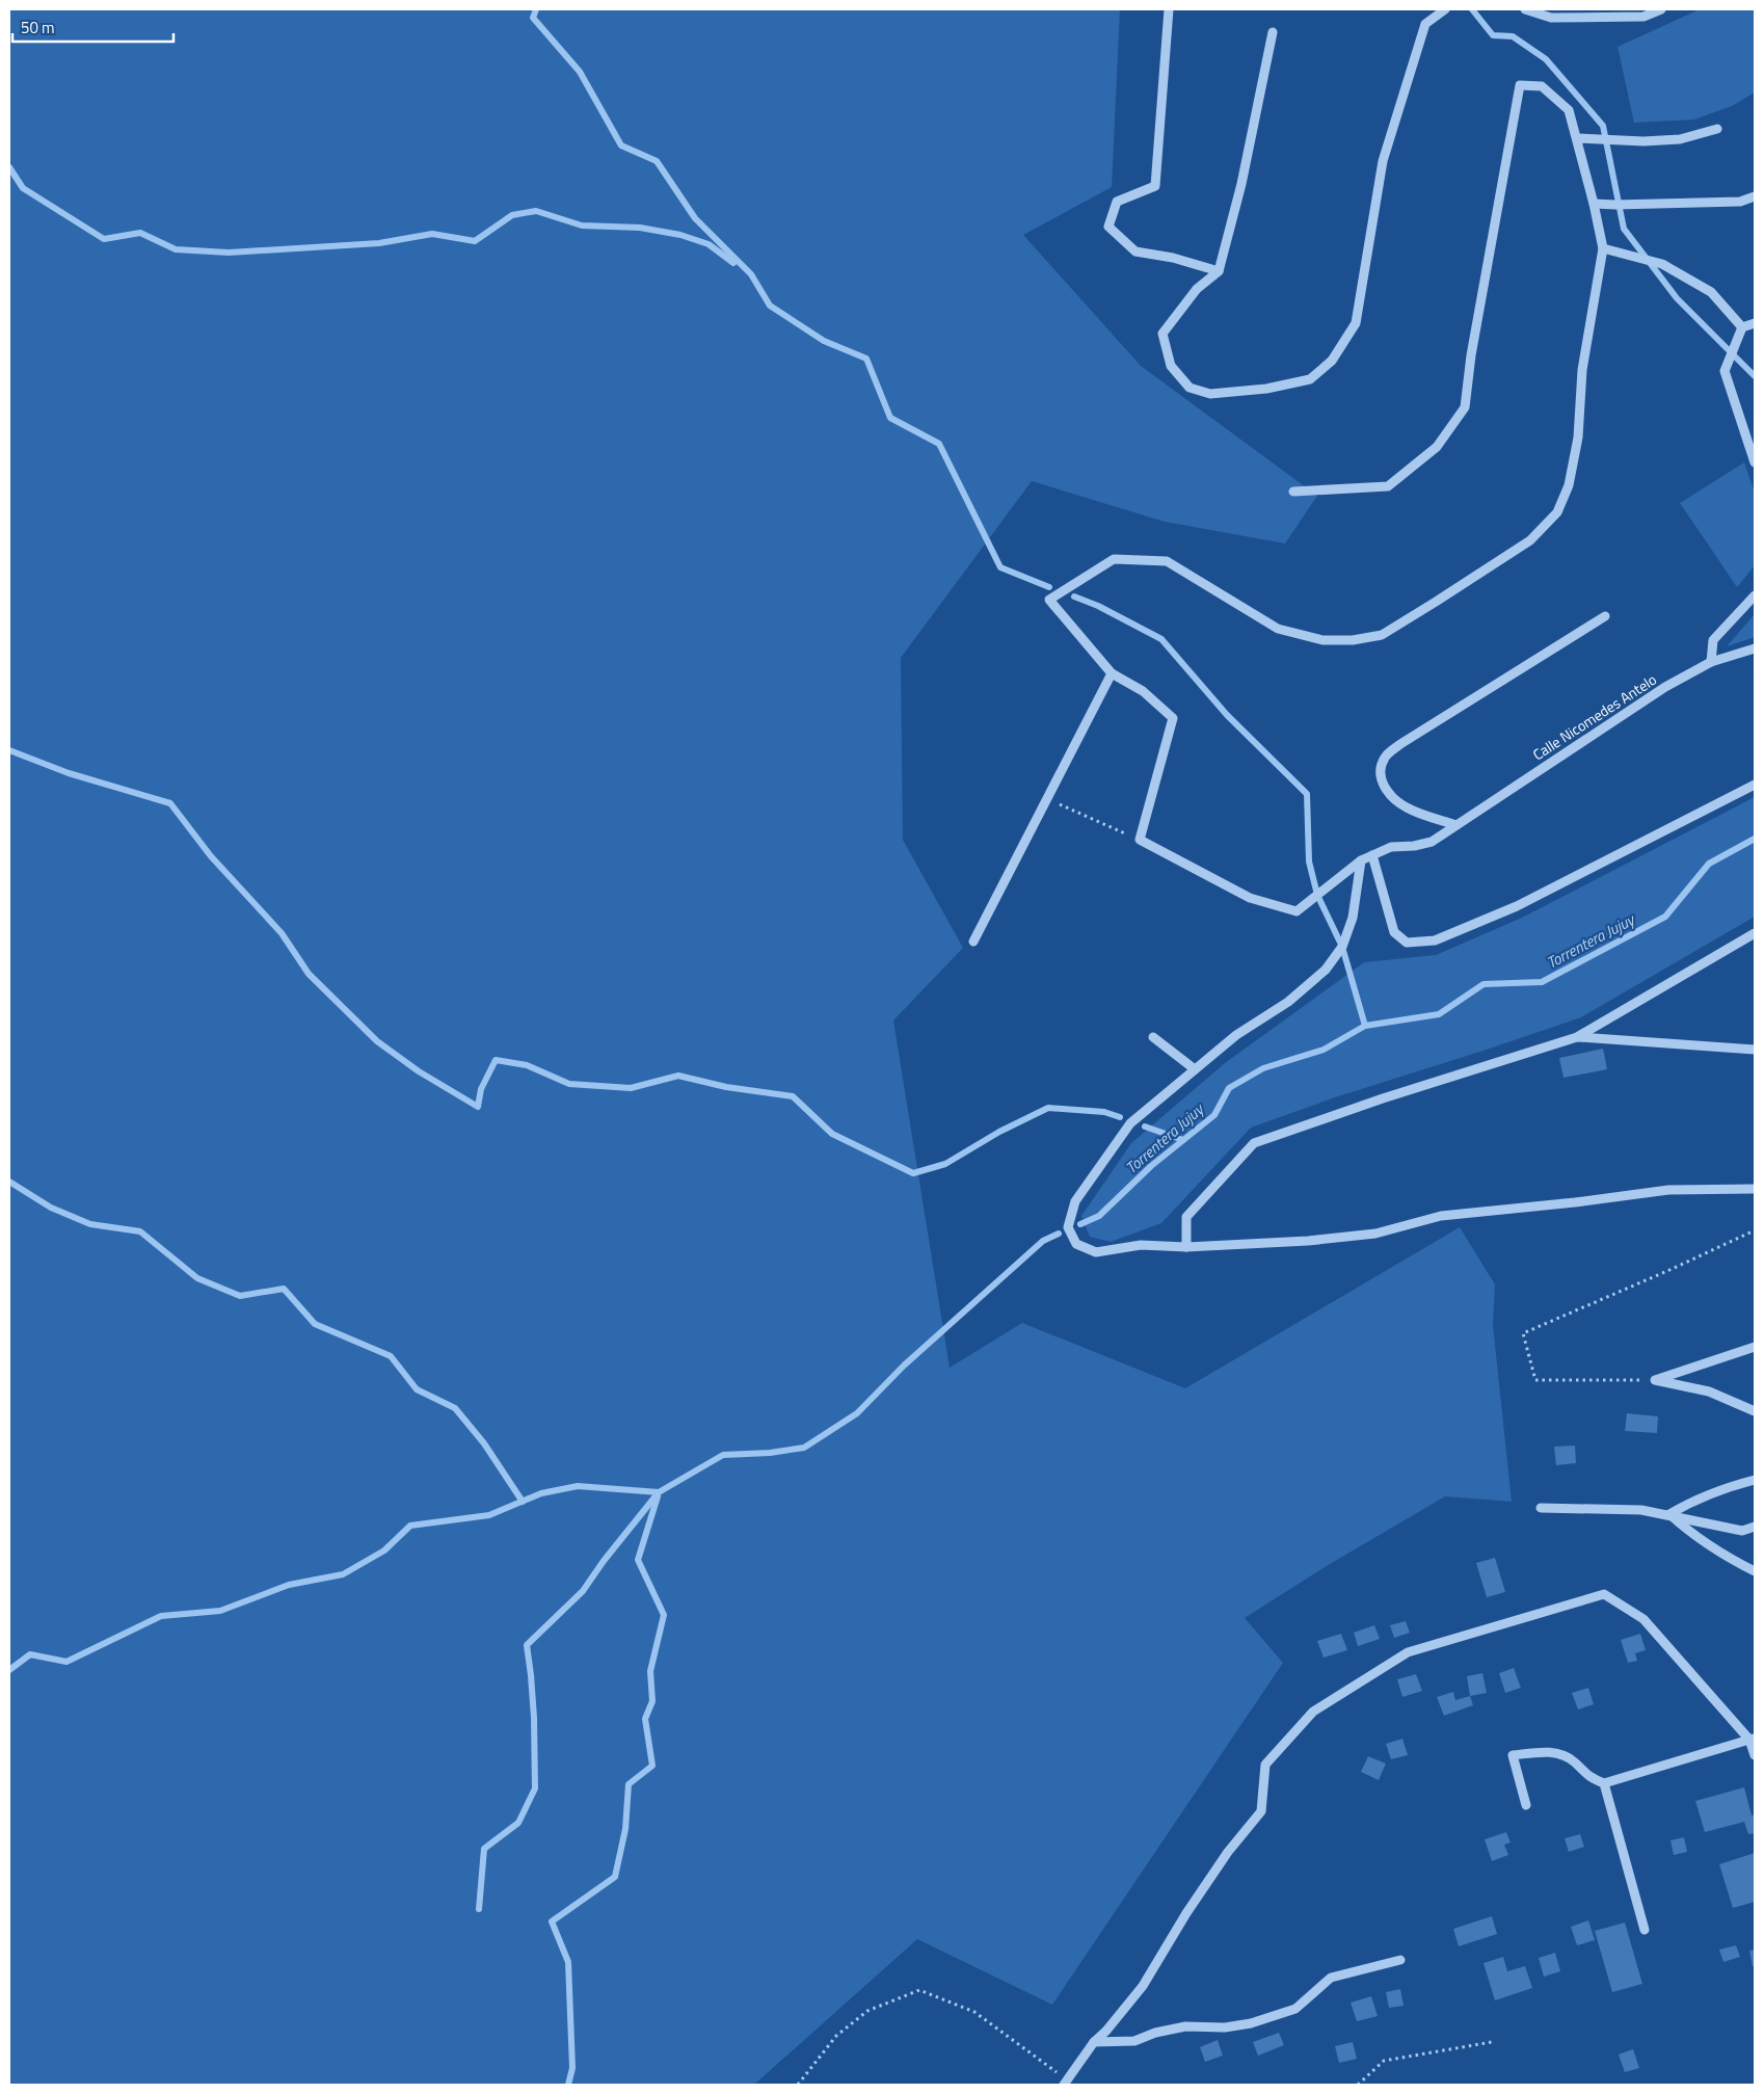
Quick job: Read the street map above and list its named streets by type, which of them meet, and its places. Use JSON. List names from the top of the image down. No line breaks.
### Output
{"streets":{"street":["Calle Nicomedes Antelo"]},"water":["Torrentera Jujuy"],"scale_bar":"50 m"}
